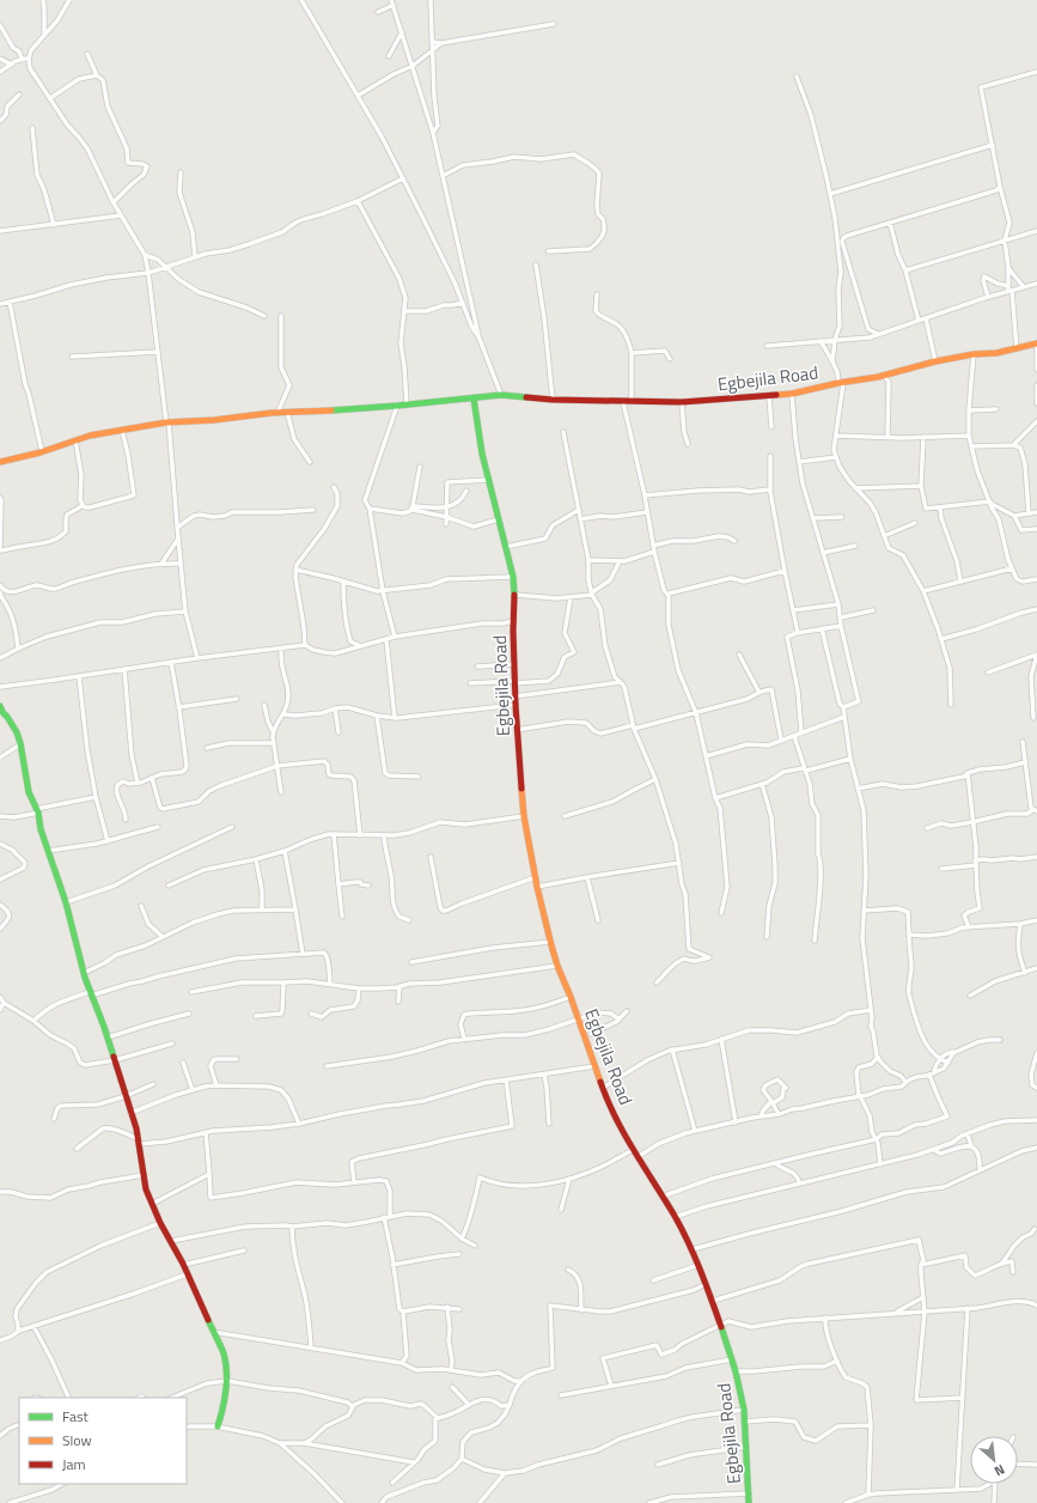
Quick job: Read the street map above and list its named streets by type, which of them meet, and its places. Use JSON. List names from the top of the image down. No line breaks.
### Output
{"streets":{"street":["Egbejila Road"]},"legend":["Fast","Slow","Jam"],"north":"bottom right"}
